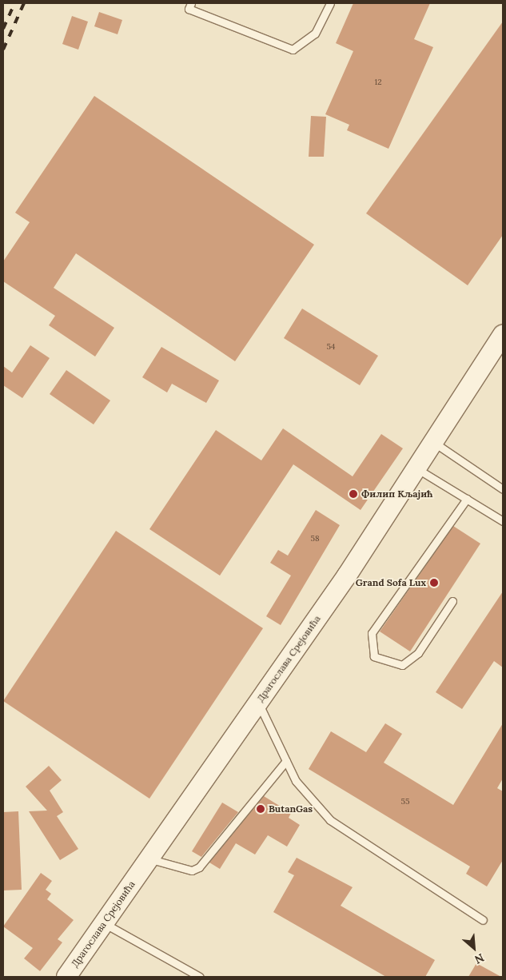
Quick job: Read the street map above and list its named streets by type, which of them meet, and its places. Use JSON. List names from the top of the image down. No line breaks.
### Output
{"streets":{"street":["Драгослава Срејовића"]},"places":["Филип Кљајић","Grand Sofa Lux","ButanGas"],"house_numbers":["12","54","58","55"],"north":"bottom right"}
